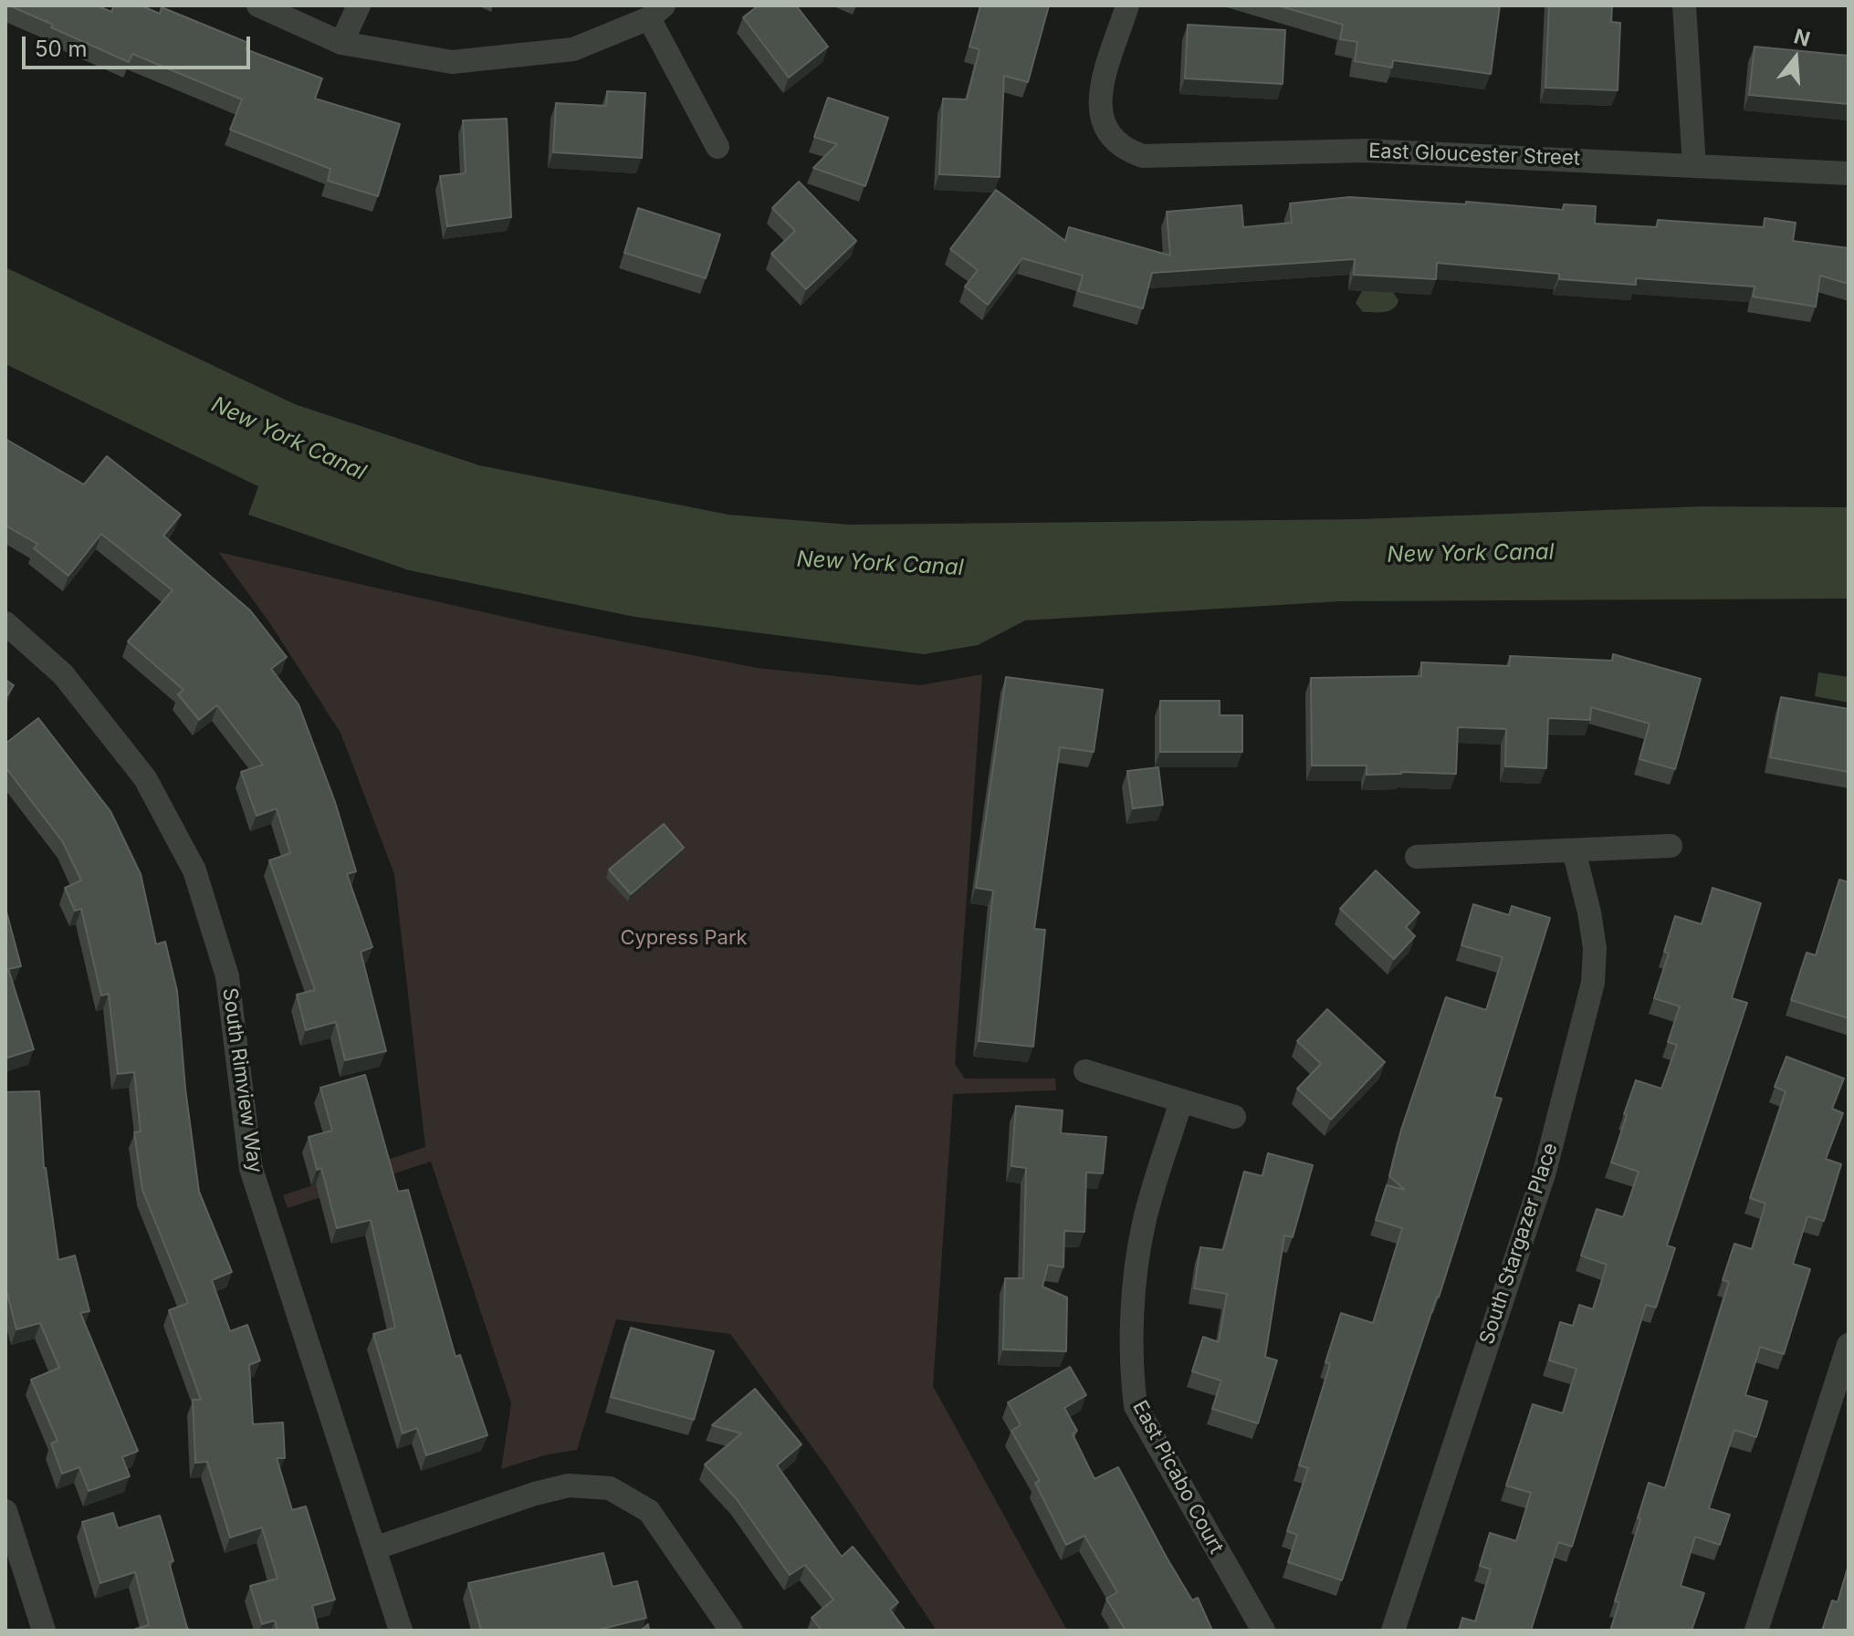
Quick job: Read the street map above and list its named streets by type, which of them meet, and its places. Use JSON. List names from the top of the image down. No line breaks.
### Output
{"streets":{"street":["East Gloucester Street","South Rimview Way","South Stargazer Place","East Picabo Court"]},"water":["New York Canal"],"parks":["Cypress Park"],"scale_bar":"50 m","north":"top"}
